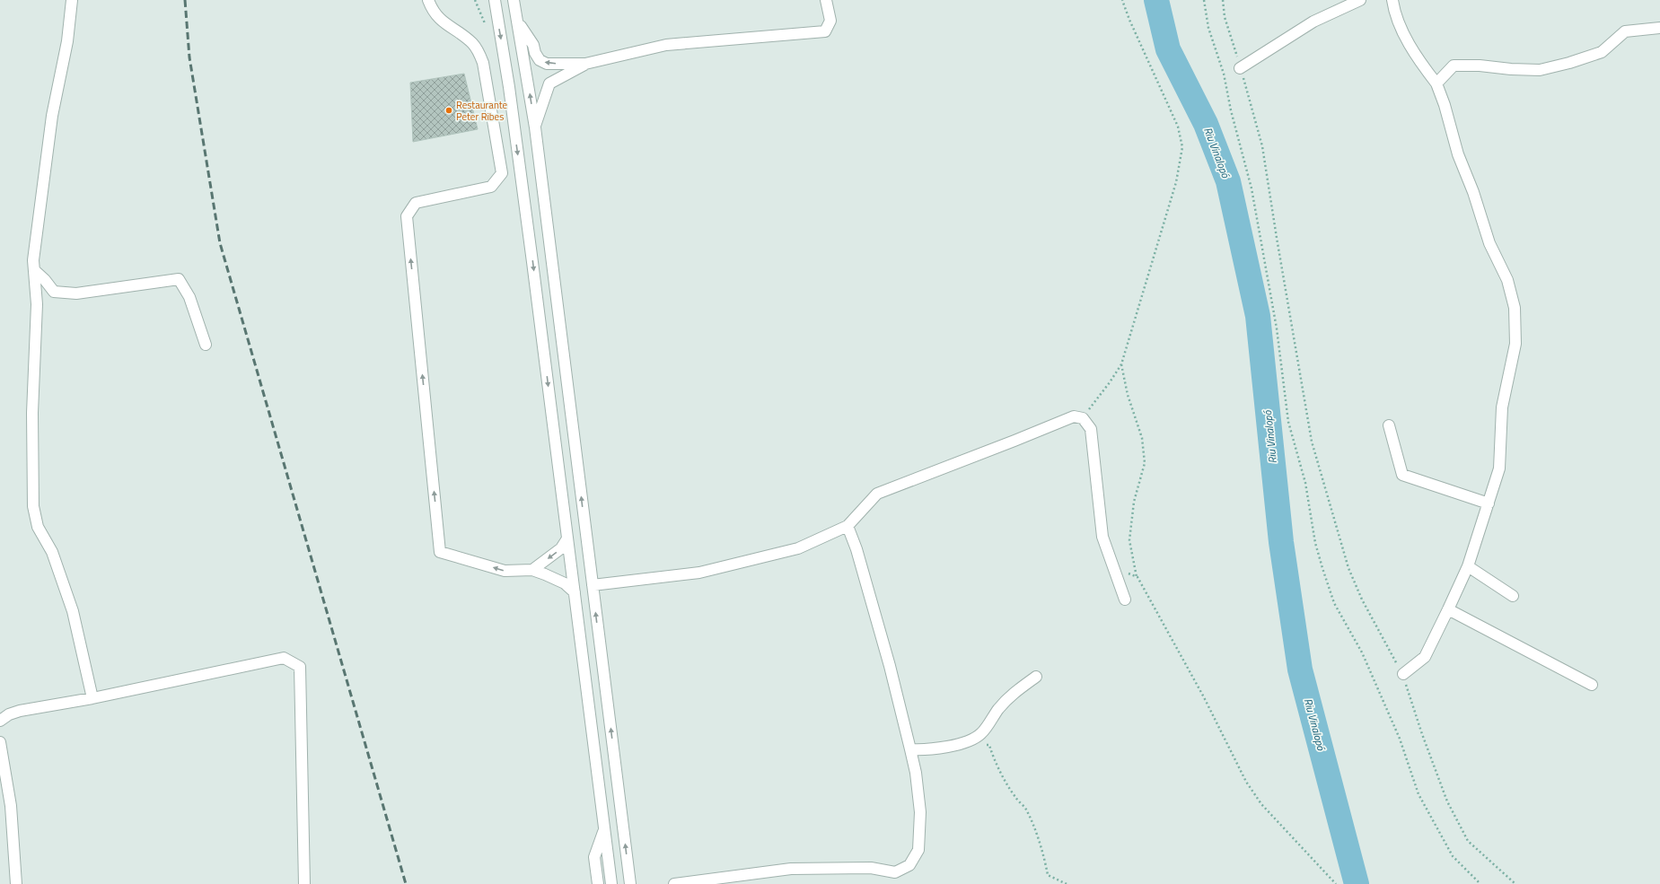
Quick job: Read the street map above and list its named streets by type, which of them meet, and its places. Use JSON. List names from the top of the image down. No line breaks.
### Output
{"water":["Riu Vinalopó"],"places":["Restaurante Peter Ribes"]}
